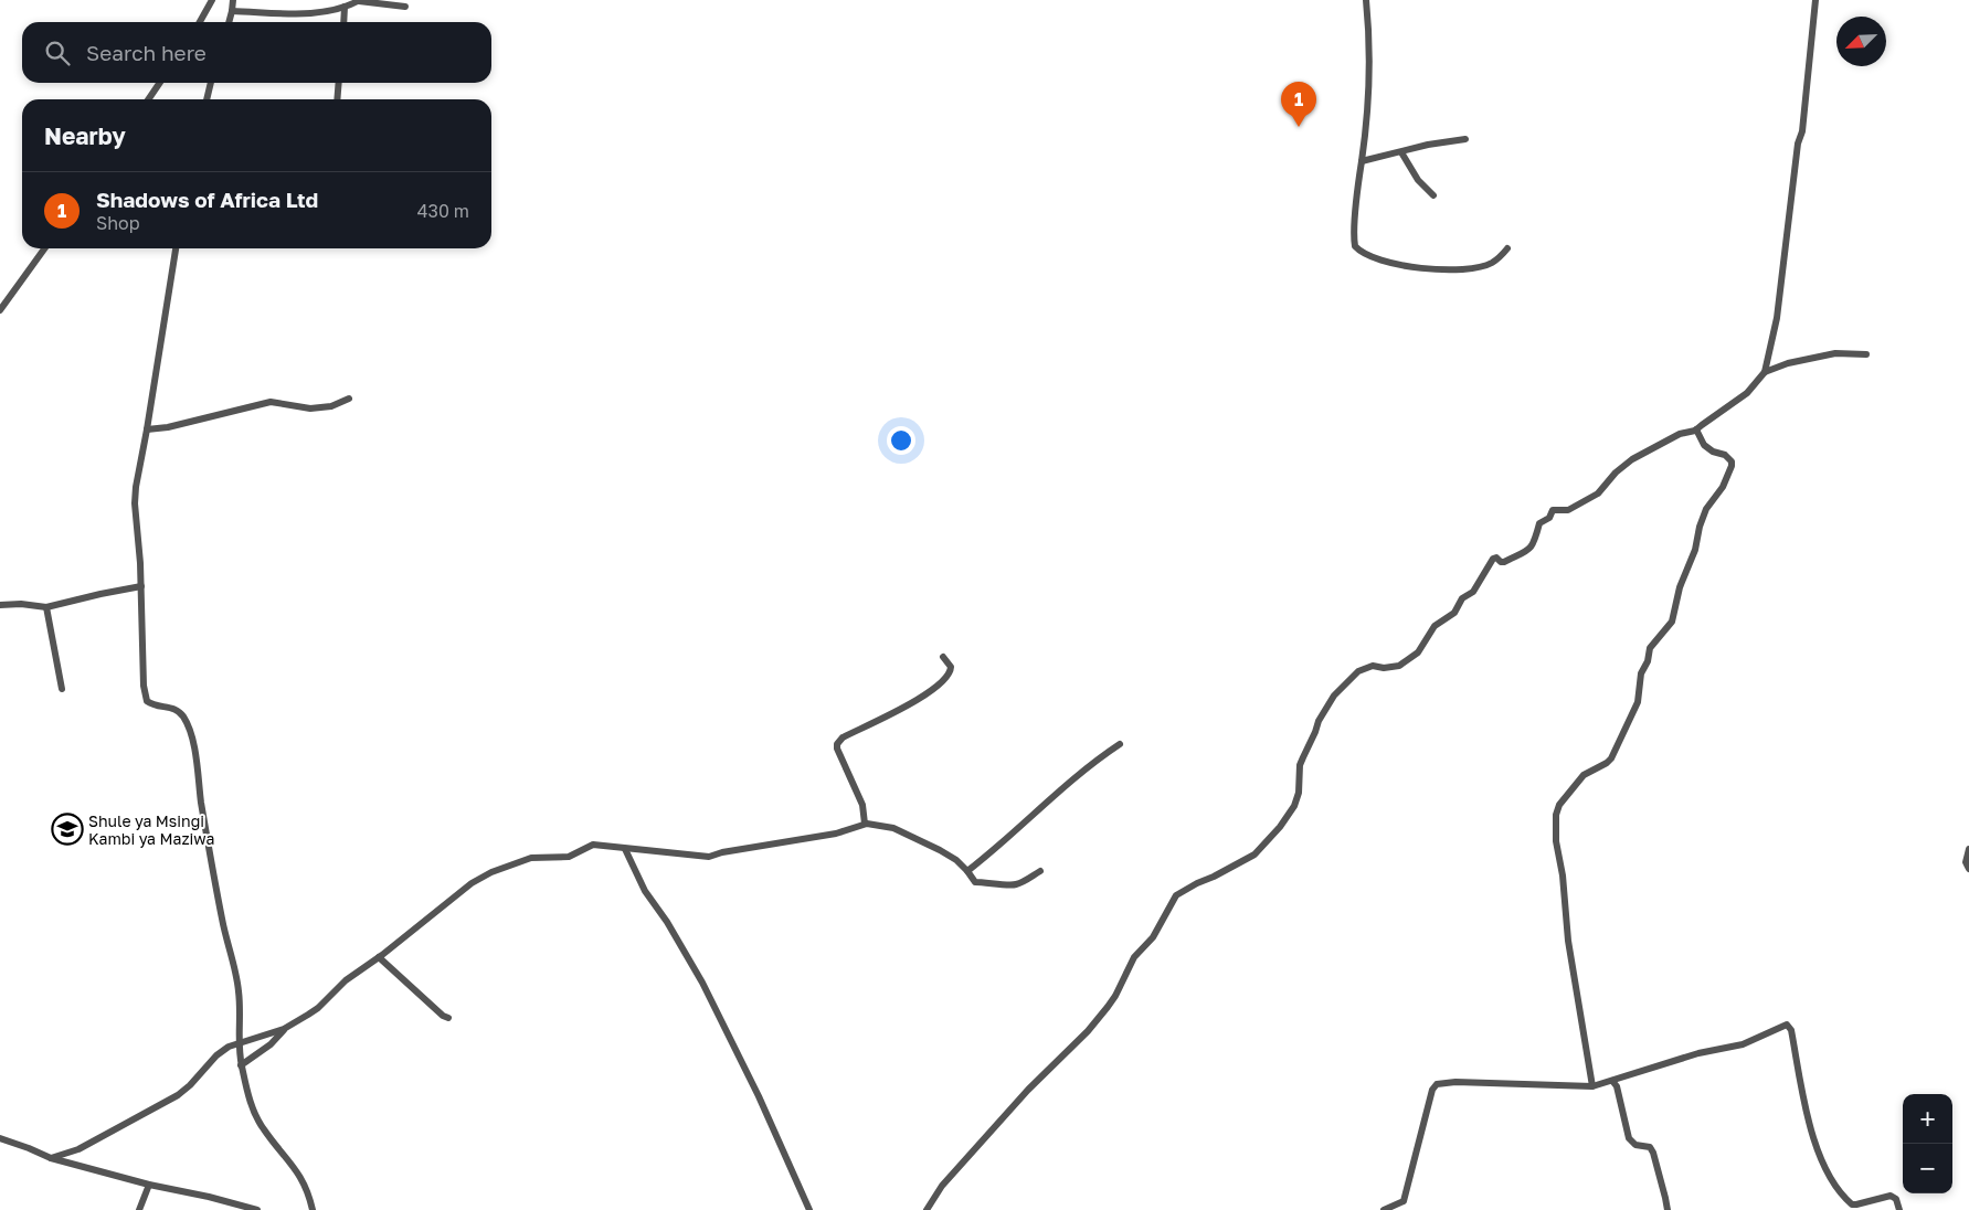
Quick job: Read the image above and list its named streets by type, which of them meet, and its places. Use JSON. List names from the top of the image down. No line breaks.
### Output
{"places":{"school or university":["Shule ya Msingi Kambi ya Maziwa"]},"north":"bottom left","page":{"search":"Search here","pins":"1","heading":"Nearby","list":[{"mark":"1","name":"Shadows of Africa Ltd","note":"Shop","value":"430 m"}],"map_buttons":["+","−"]}}
